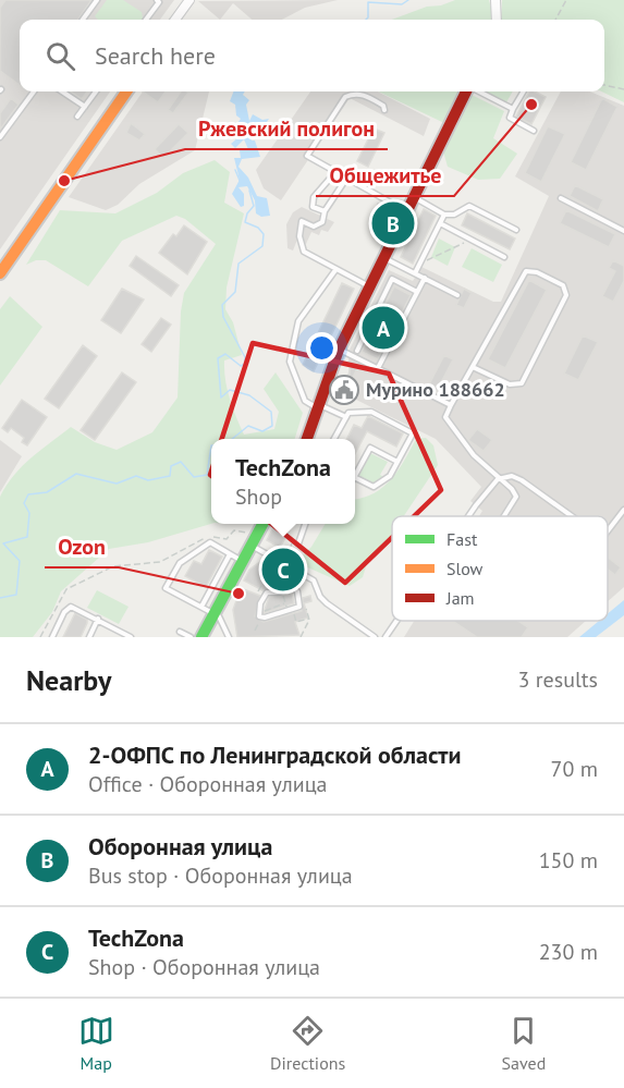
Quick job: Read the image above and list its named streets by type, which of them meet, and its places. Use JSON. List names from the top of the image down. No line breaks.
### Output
{"places":{"other":["Общежитье","Ржевский полигон","Ozon"],"public building":["Мурино 188662"]},"legend":["Fast","Slow","Jam"],"page":{"search":"Search here","pins":["B","A","C"],"popup":["TechZona","Shop"],"heading":["Nearby","3 results"],"list":[{"mark":"A","name":"2-ОФПС по Ленинградской области","note":"Office · Оборонная улица","value":"70 m"},{"mark":"B","name":"Оборонная улица","note":"Bus stop · Оборонная улица","value":"150 m"},{"mark":"C","name":"TechZona","note":"Shop · Оборонная улица","value":"230 m"}],"nav":["Map","Directions","Saved"]}}
